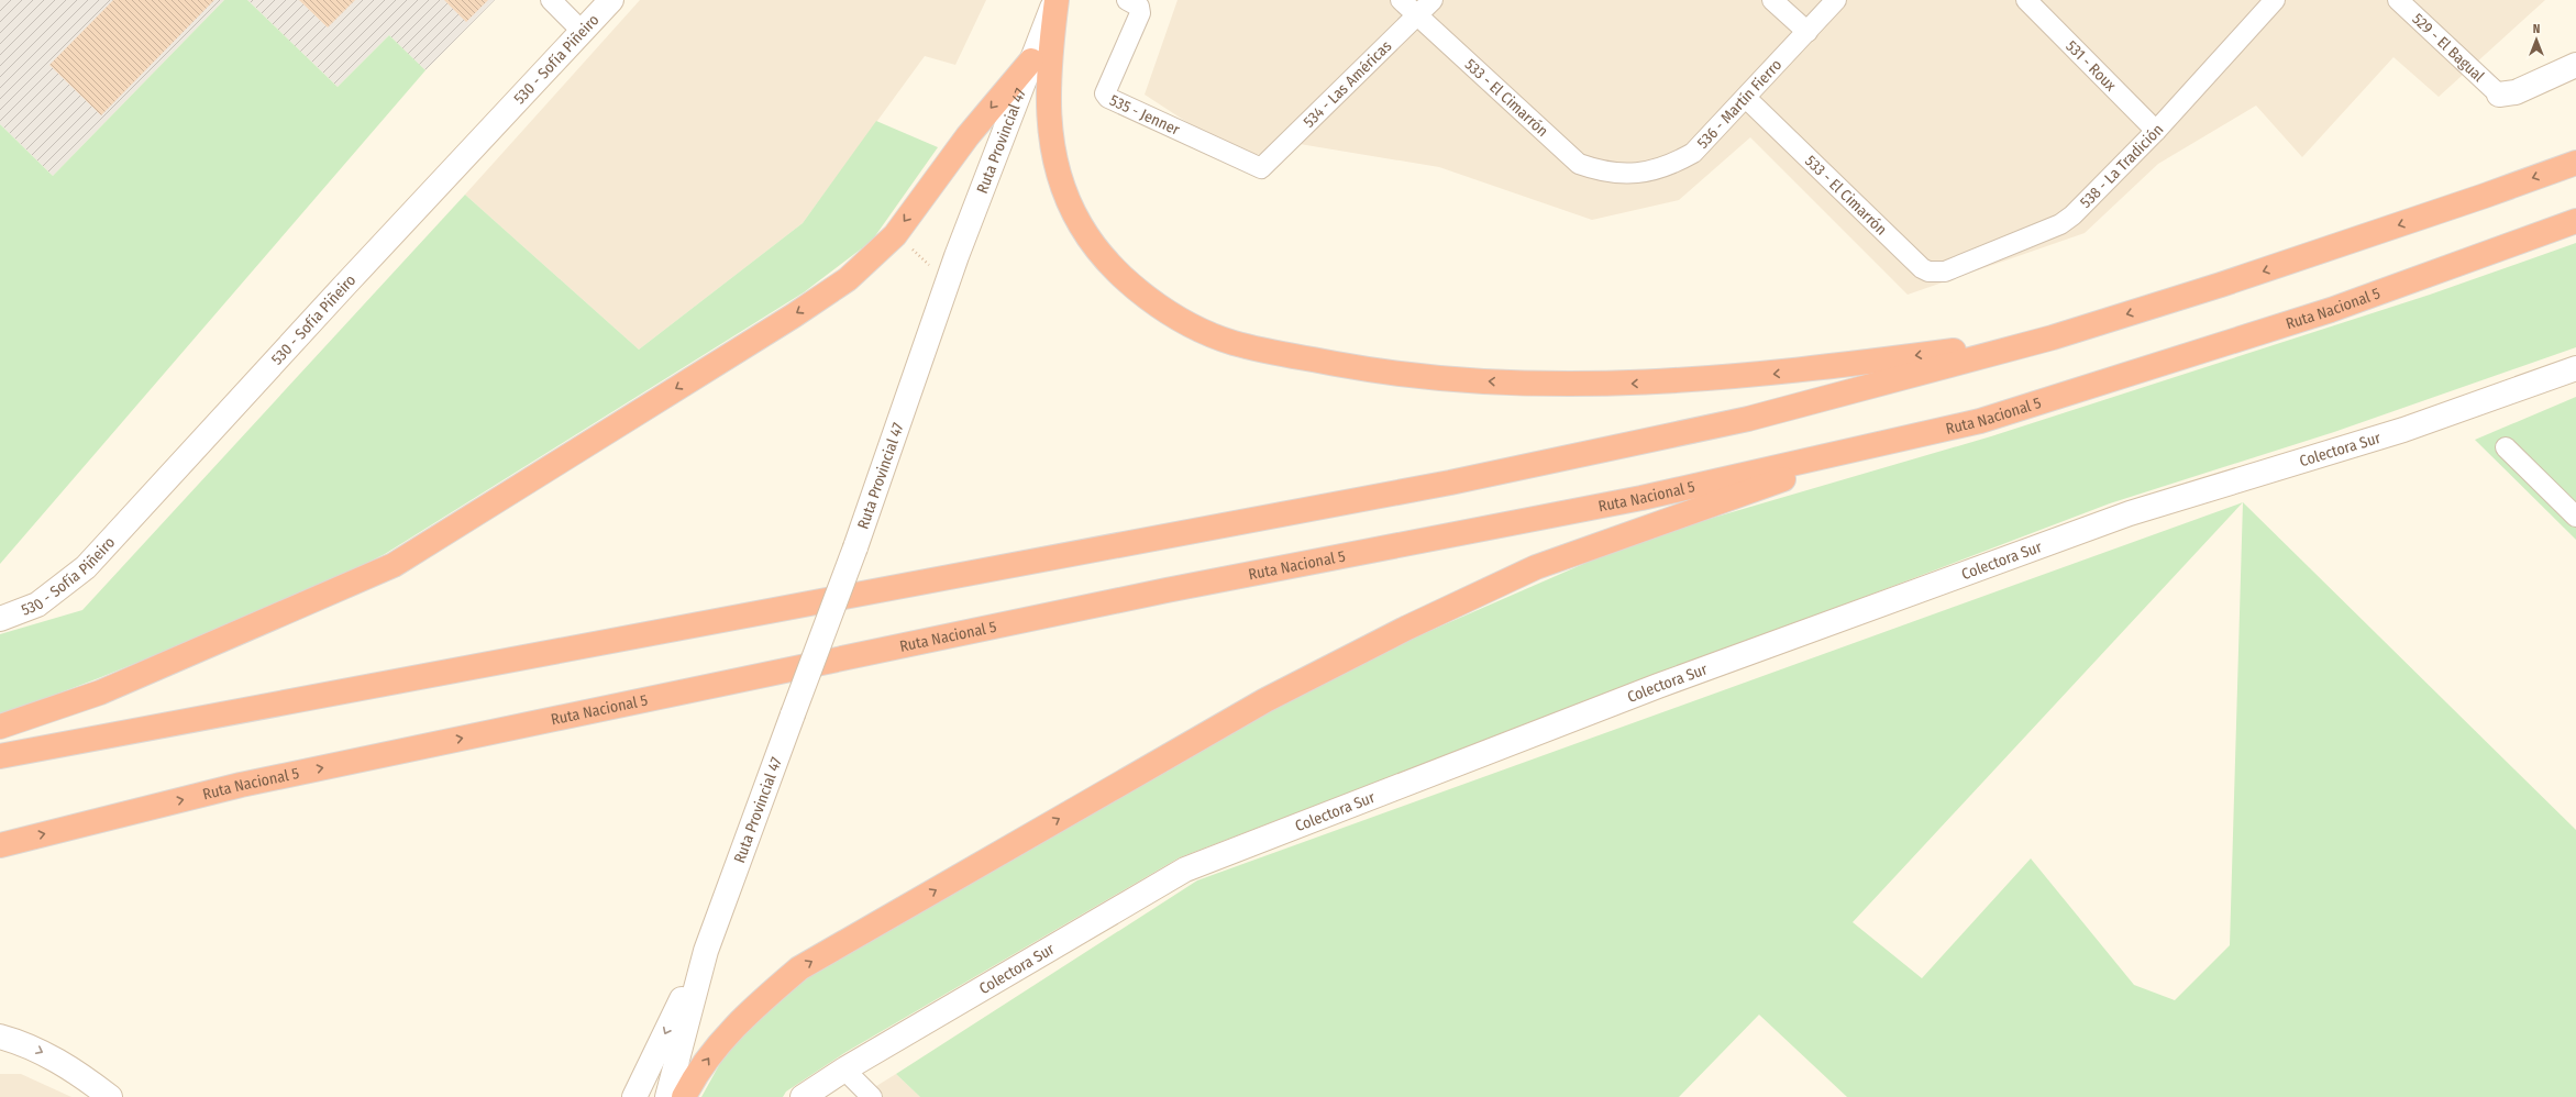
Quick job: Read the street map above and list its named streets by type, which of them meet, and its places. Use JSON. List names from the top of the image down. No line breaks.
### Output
{"streets":{"highway":["Ruta Nacional 5"],"street":["529 - El Bagual","530 - Sofía Piñeiro","531 - Roux","534 - Las Américas","533 - El Cimarrón","536 - Martín Fierro","535 - Jenner","Ruta Provincial 47","538 - La Tradición","Colectora Sur"]},"crossings":[["531 - Roux","538 - La Tradición"],["534 - Las Américas","533 - El Cimarrón"],["534 - Las Américas","535 - Jenner"],["533 - El Cimarrón","536 - Martín Fierro"],["533 - El Cimarrón","538 - La Tradición"]],"north":"top"}
